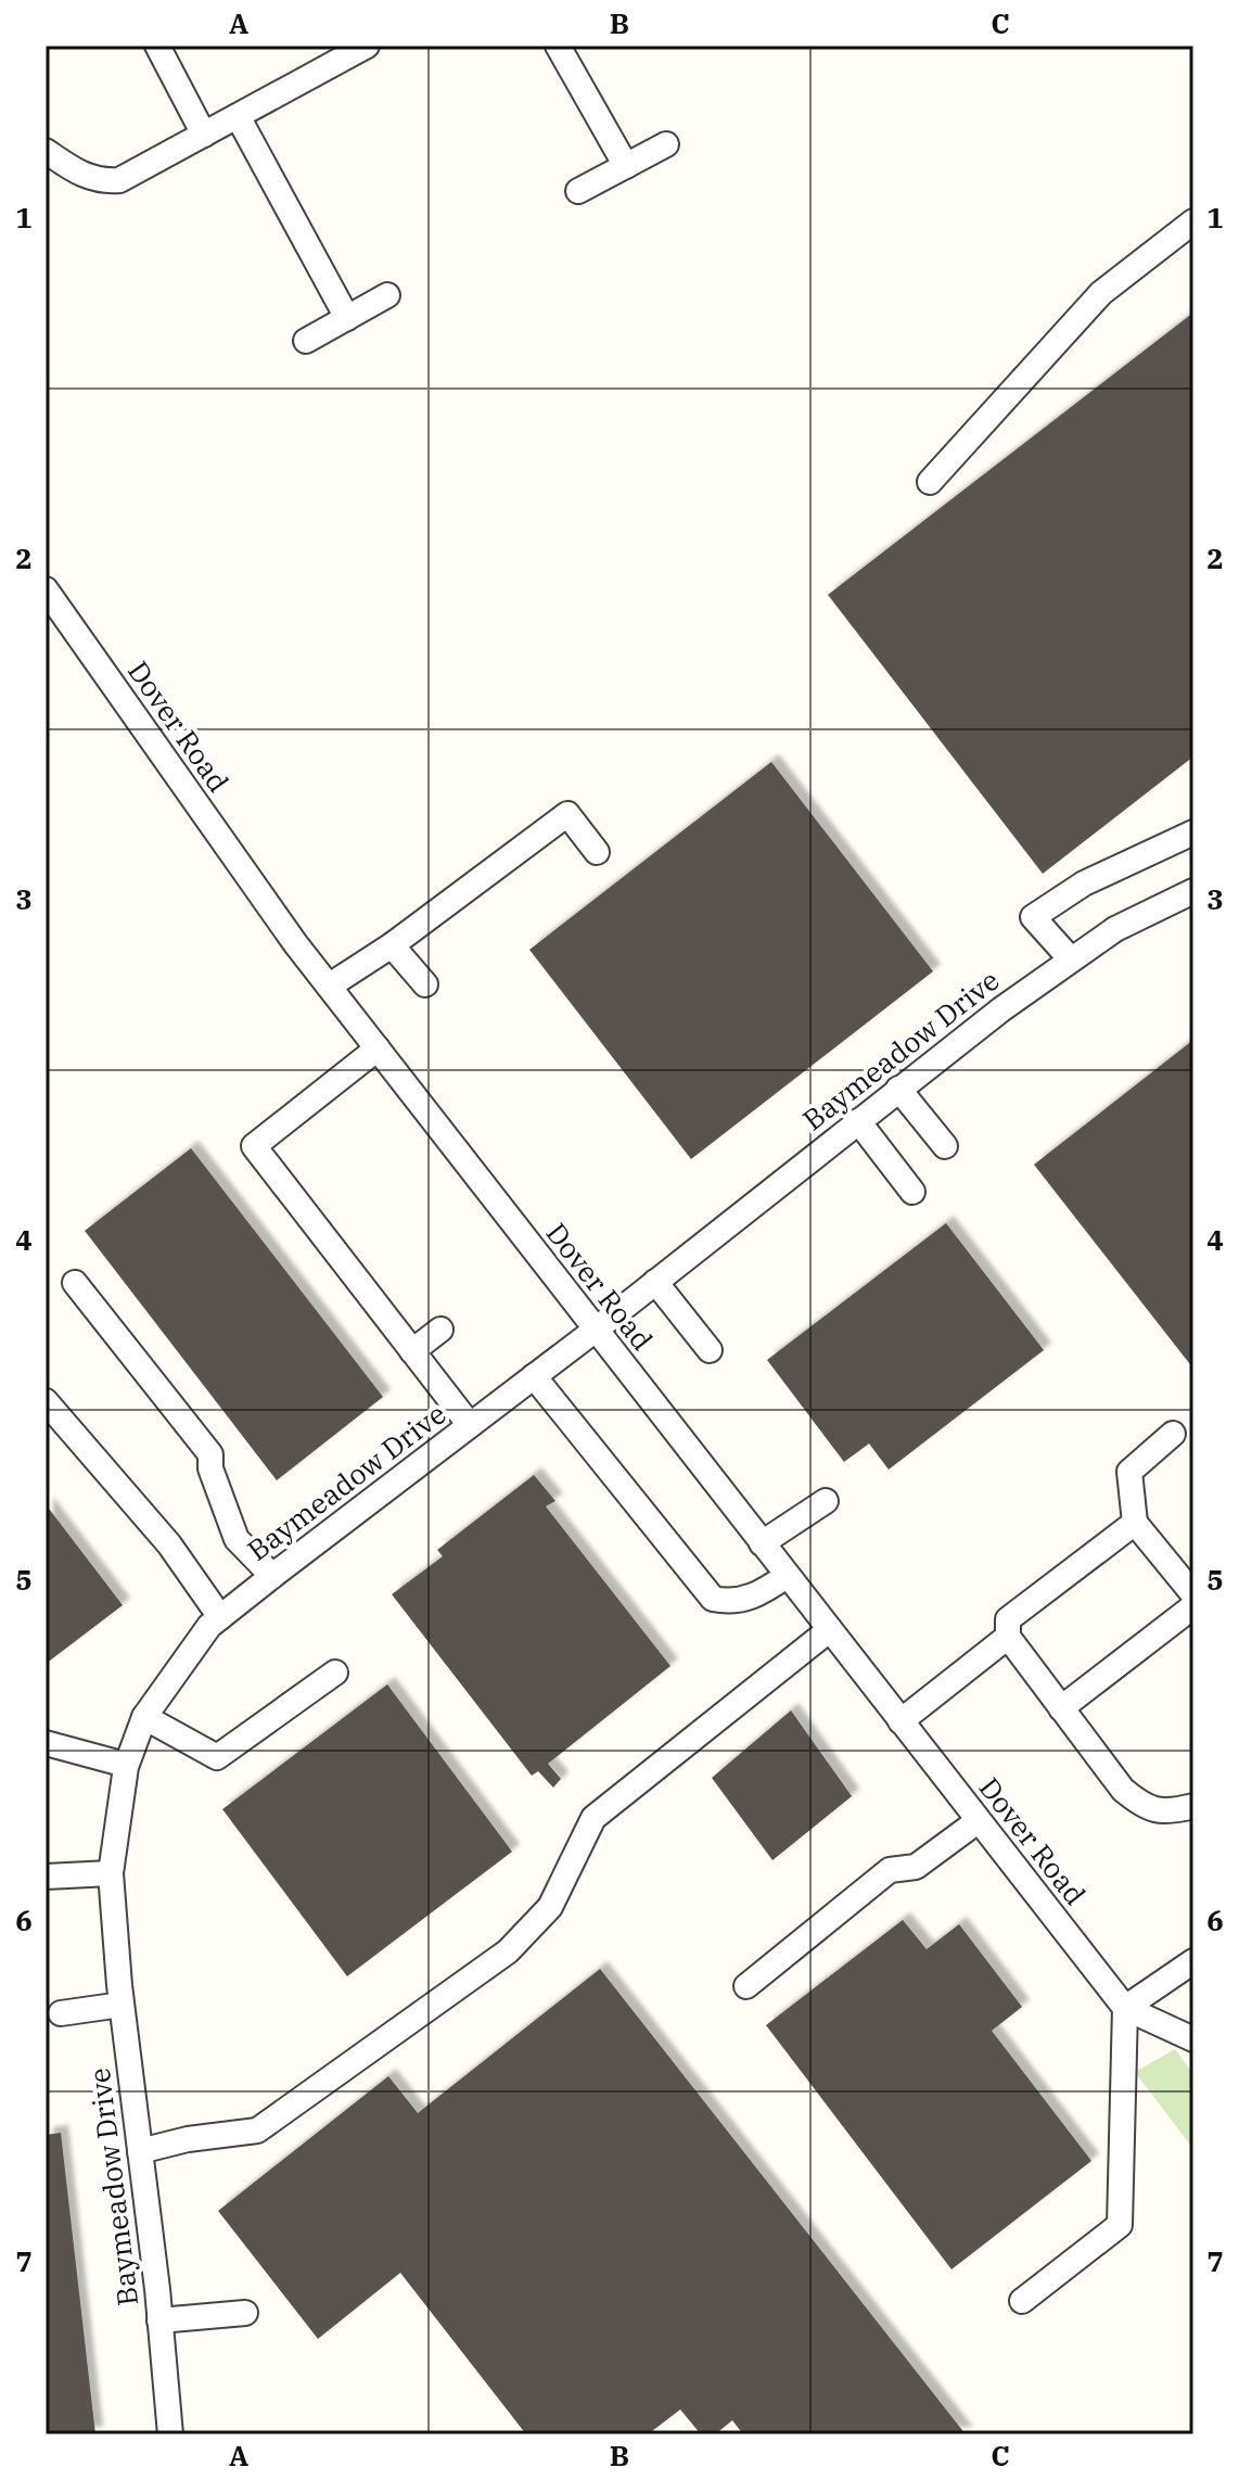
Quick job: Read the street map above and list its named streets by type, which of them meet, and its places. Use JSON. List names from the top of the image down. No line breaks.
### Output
{"streets":{"street":["Dover Road","Baymeadow Drive"]},"crossings":[["Dover Road","Baymeadow Drive"]],"grid":{"columns":["A","B","C"],"rows":["1","2","3","4","5","6","7"]}}
